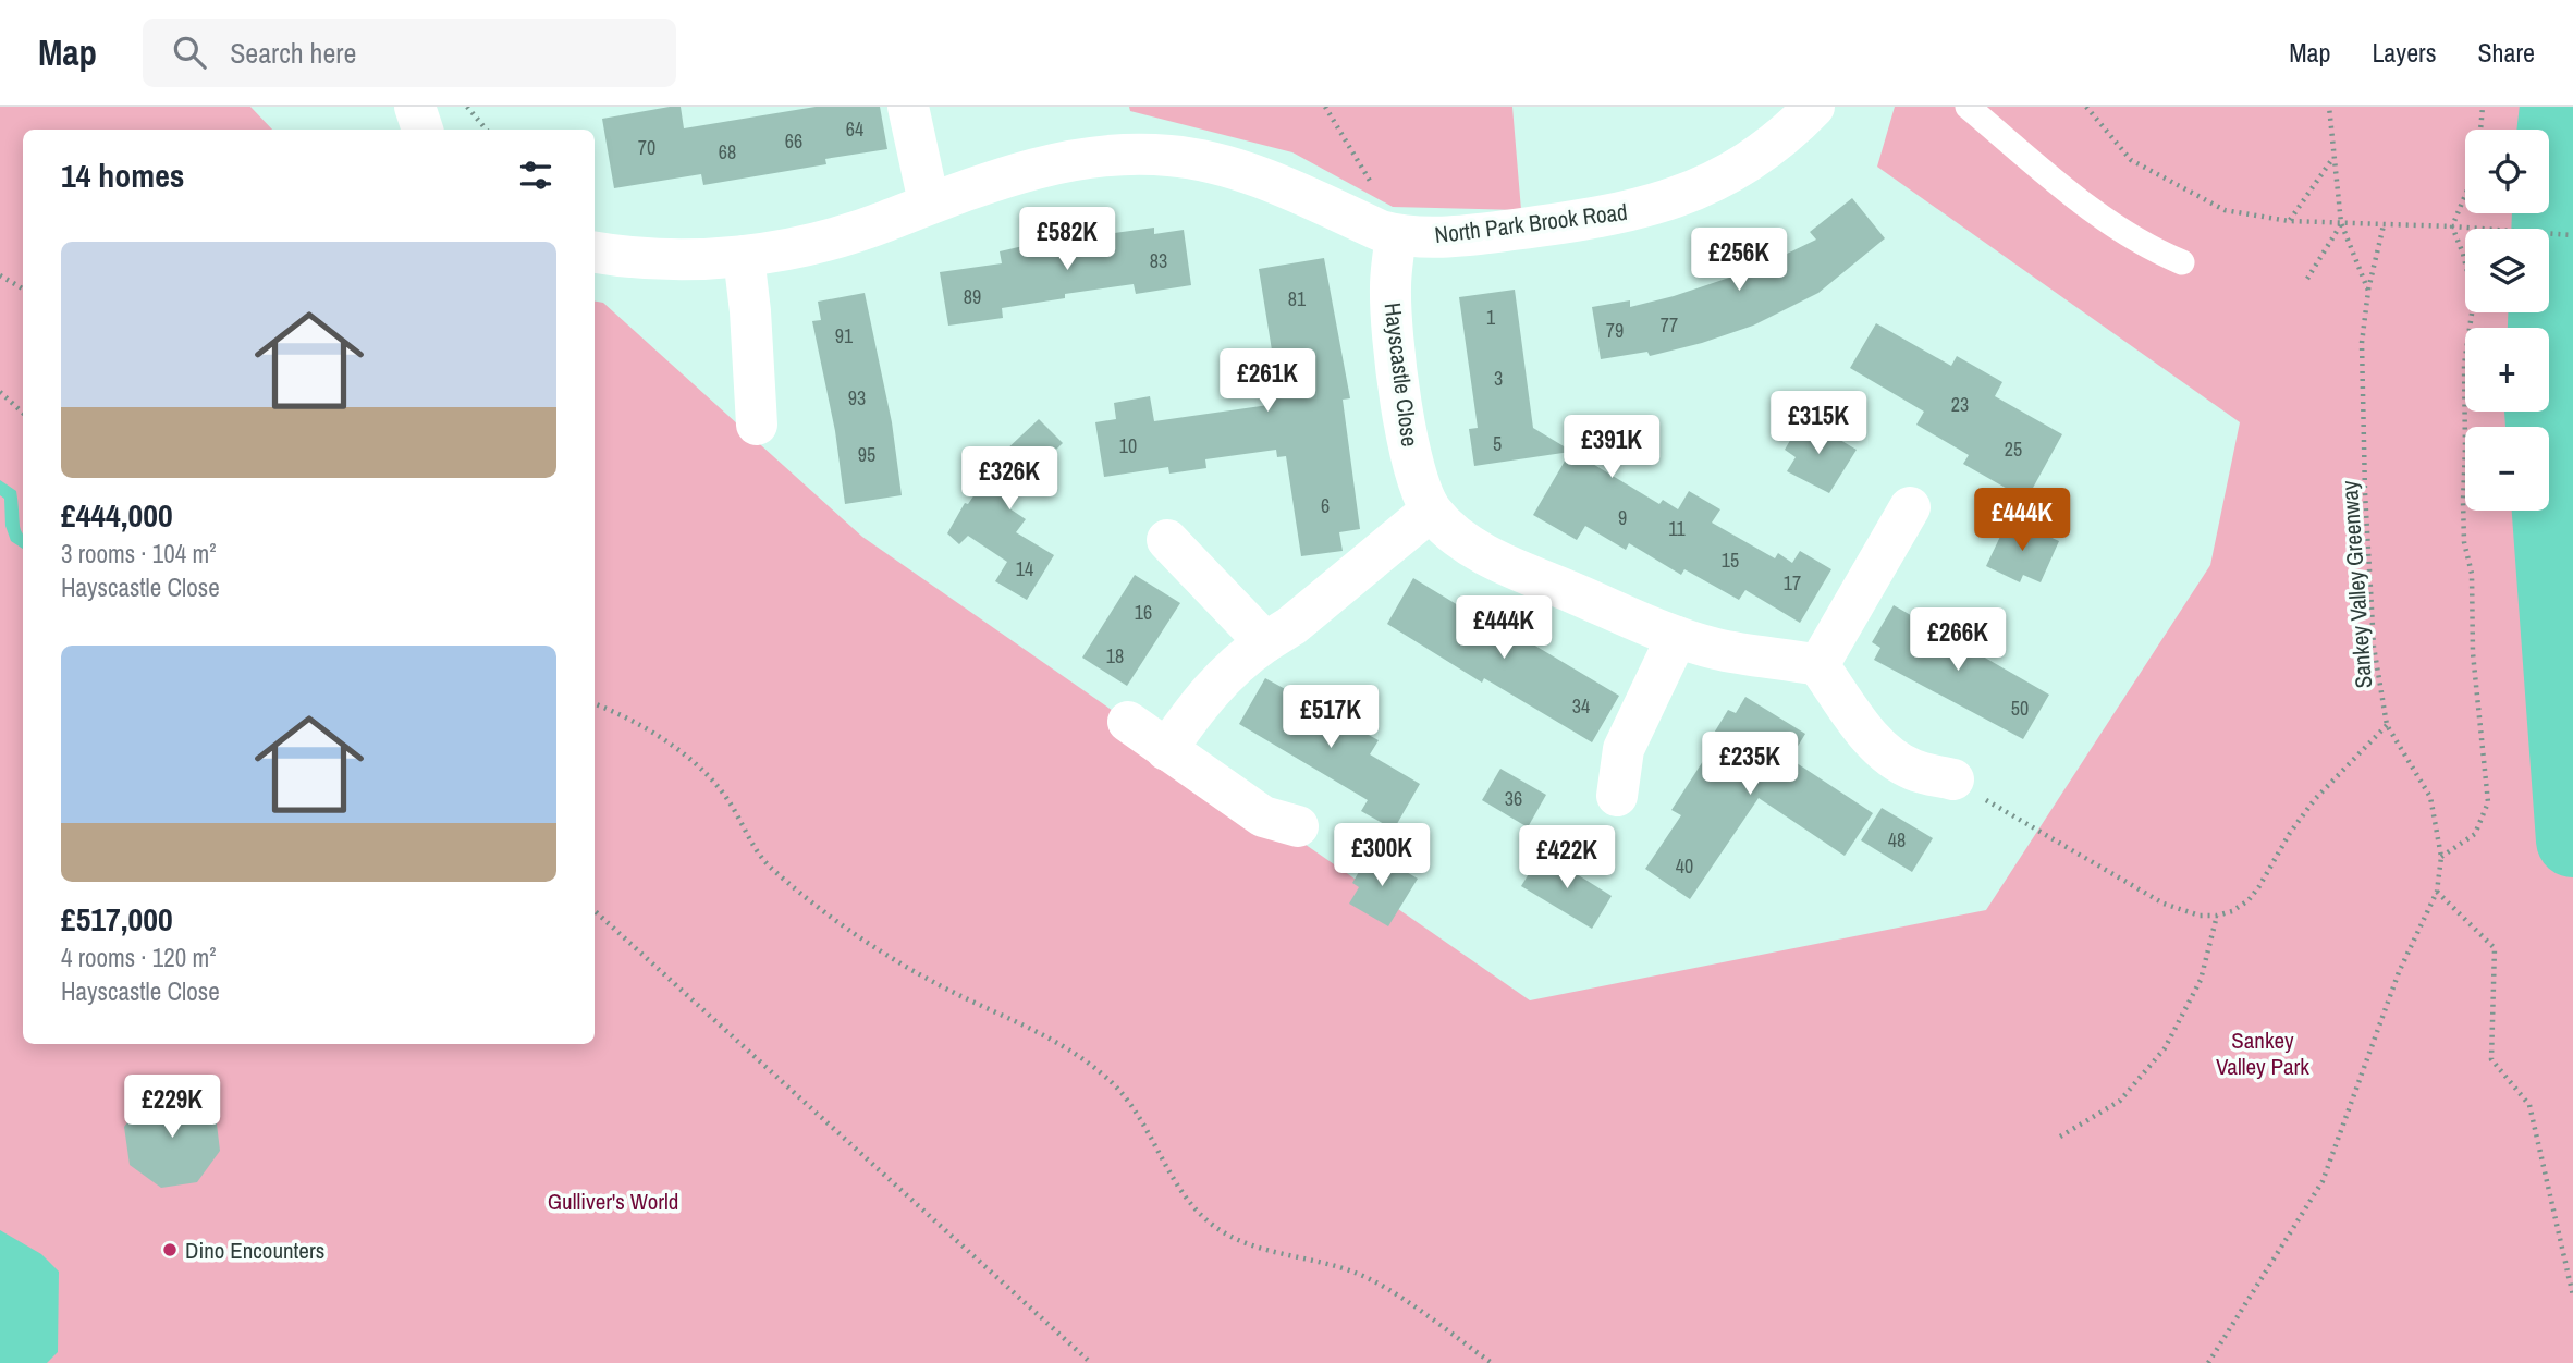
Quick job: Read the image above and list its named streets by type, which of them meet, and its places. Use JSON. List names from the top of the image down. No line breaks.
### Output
{"streets":{"street":["North Park Brook Road","Hayscastle Close"],"path":["Sankey Valley Greenway"]},"crossings":[["North Park Brook Road","Hayscastle Close"]],"parks":["Sankey Valley Park","Gulliver's World"],"places":["Dino Encounters"],"house_numbers":["64","66","70","68","83","89","81","1","77","79","91","3","93","23","5","10","25","95","6","9","11","15","14","17","16","18","34","50","36","48","40"],"page":{"header":"Map","search":"Search here","nav":["Map","Layers","Share"],"map_buttons":["+","−"],"heading":"14 homes","price":["£582K","£256K","£261K","£315K","£391K","£326K","£444K","£444K","£266K","£517K","£235K","£300K","£422K","£229K"],"list":[{"name":"£444,000","note":"3 rooms · 104 m² · Hayscastle Close"},{"name":"£517,000","note":"4 rooms · 120 m² · Hayscastle Close"}]}}
